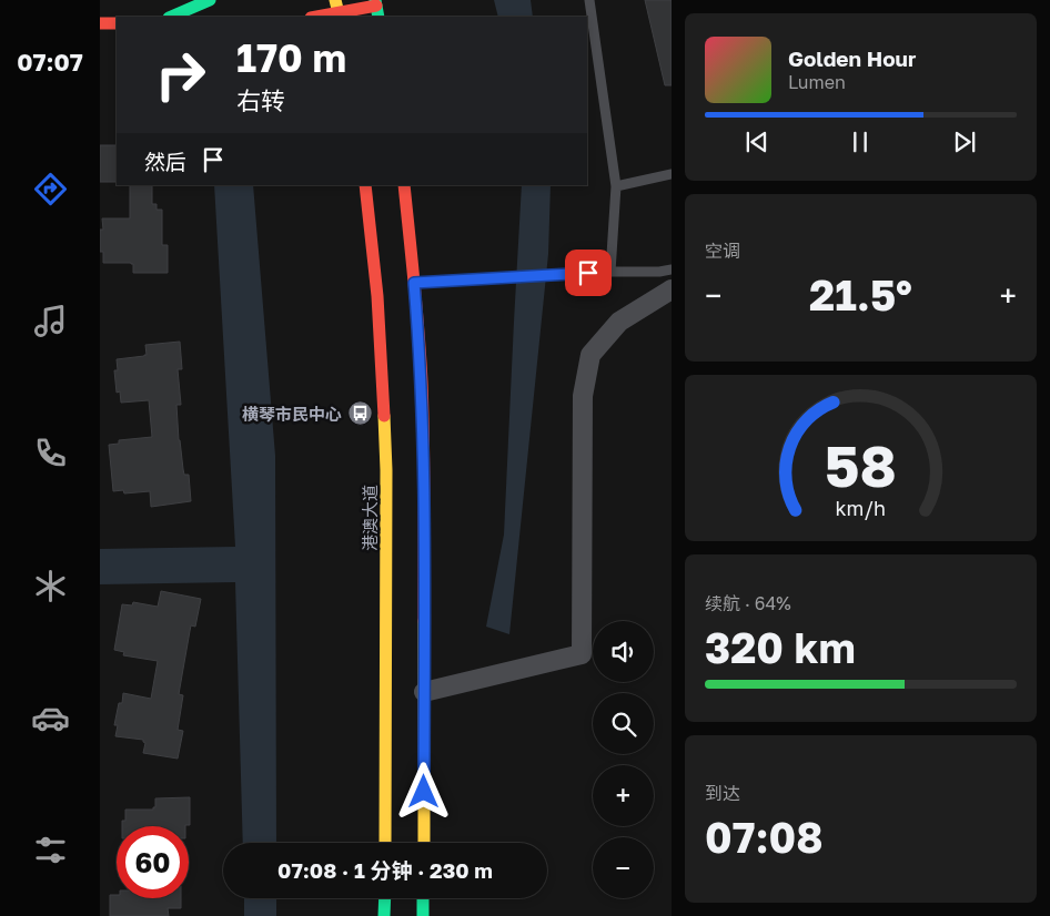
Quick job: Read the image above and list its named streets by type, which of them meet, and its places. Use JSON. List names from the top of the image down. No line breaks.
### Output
{"streets":{"main road":["港澳大道"]},"places":{"bus stop":["横琴市民中心"]},"page":{"tabs":"07:07","turn":["170 m","右转"],"song":["Golden Hour","Lumen"],"then":"然后","tile":["空调",["续航 · 64%","320 km"],["到达","07:08"]],"heat":["−","21.5°","+"],"map_buttons":["+","−"],"limit":"60","trip":"07:08 · 1 分钟 · 230 m","gauge":["58","km/h"]}}
